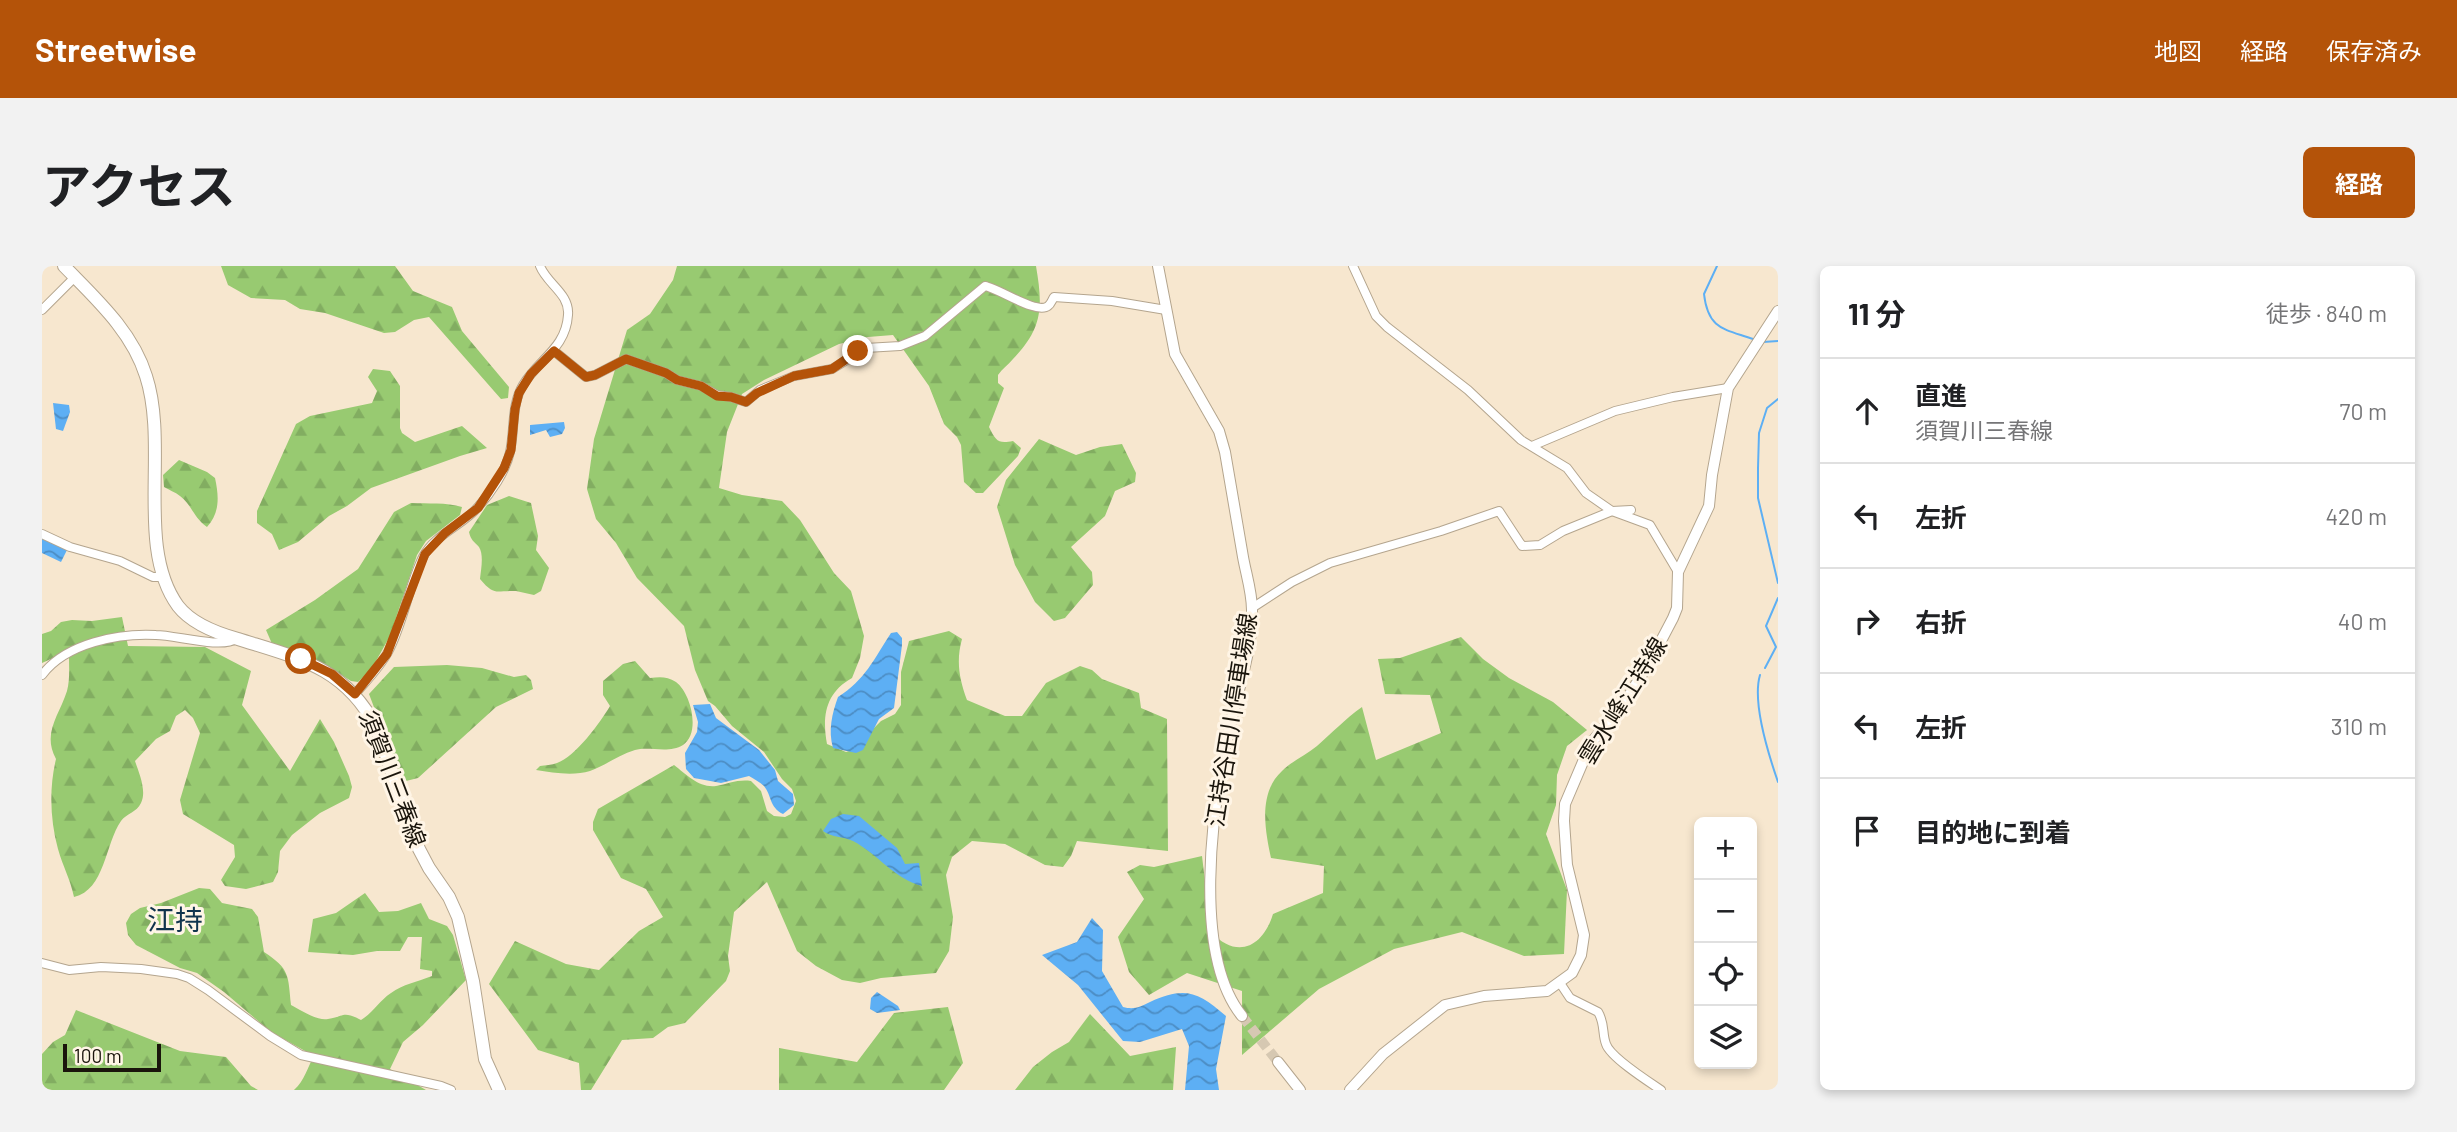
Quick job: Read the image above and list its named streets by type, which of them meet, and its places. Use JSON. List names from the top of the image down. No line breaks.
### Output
{"streets":{"main road":["雲水峰江持線","江持谷田川停車場線","須賀川三春線"]},"districts":["江持"],"scale_bar":"100 m","page":{"header":"Streetwise","nav":["地図","経路","保存済み"],"title":"アクセス","buttons":"経路","heading":["11 分","徒歩 · 840 m"],"list":[["直進","須賀川三春線","70 m"],["左折","420 m"],["右折","40 m"],["左折","310 m"],"目的地に到着"],"map_buttons":["+","−"],"scale":"100 m"}}
